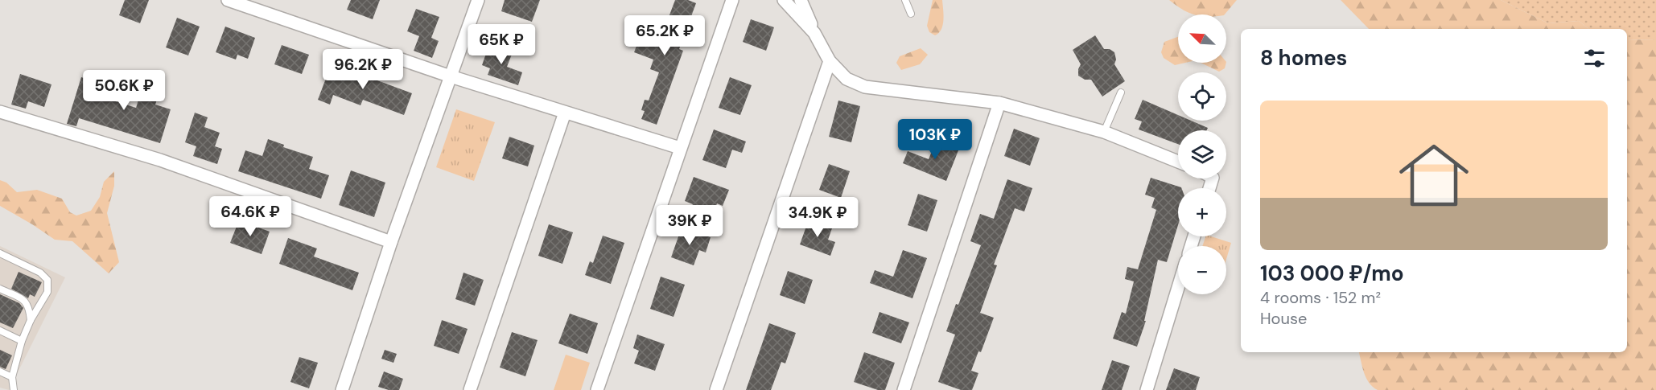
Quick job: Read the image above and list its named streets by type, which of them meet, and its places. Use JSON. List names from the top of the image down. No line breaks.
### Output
{"north":"top left","page":{"map_buttons":["+","−"],"price":["65.2K ₽","65K ₽","96.2K ₽","50.6K ₽","103K ₽","64.6K ₽","34.9K ₽","39K ₽"],"heading":"8 homes","list":[{"name":"103 000 ₽/mo","note":"4 rooms · 152 m² · House"}]}}
